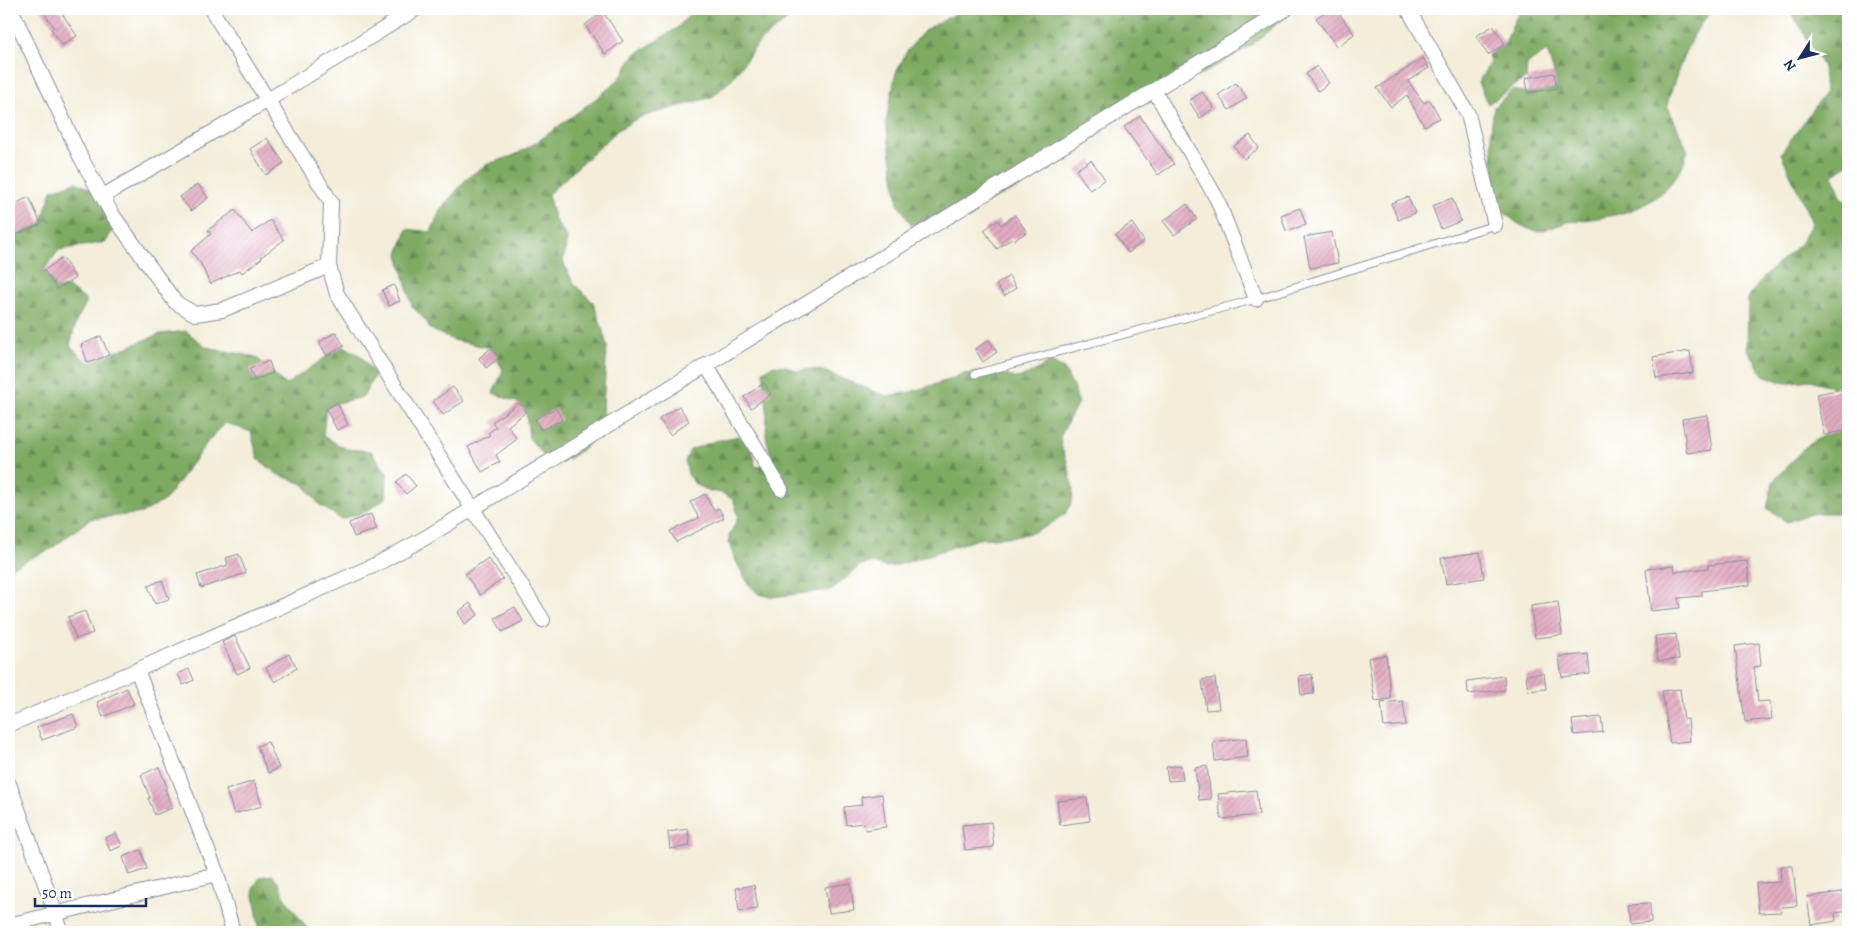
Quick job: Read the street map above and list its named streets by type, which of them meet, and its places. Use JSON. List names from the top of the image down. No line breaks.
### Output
{"scale_bar":"50 m","north":"bottom left"}
